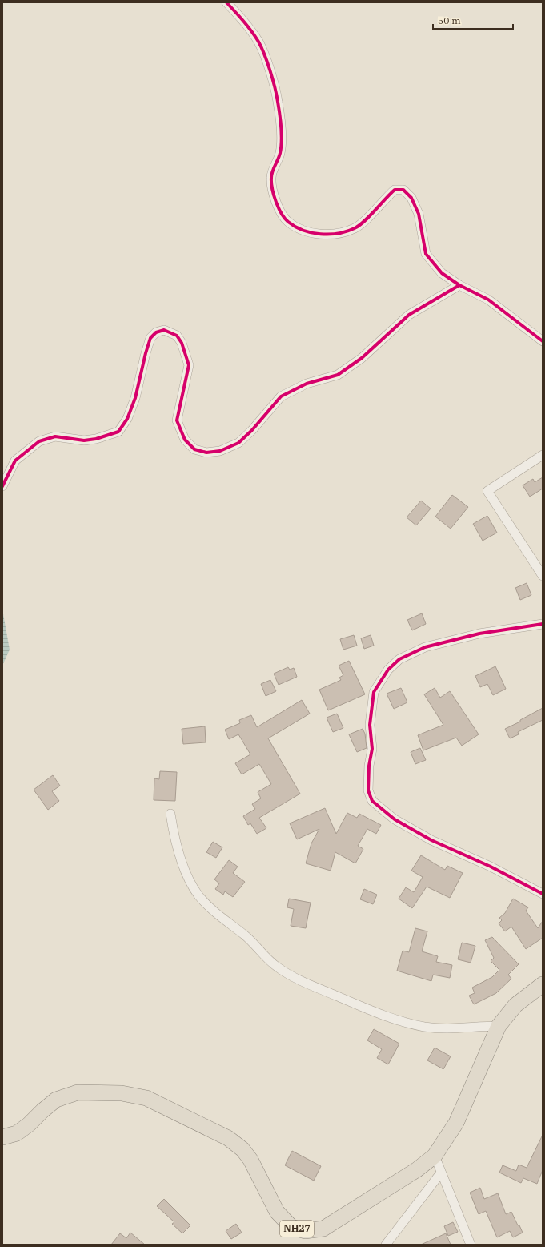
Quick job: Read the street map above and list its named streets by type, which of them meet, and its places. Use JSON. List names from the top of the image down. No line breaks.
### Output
{"streets":{"highway":["NH27"]},"scale_bar":"50 m"}
